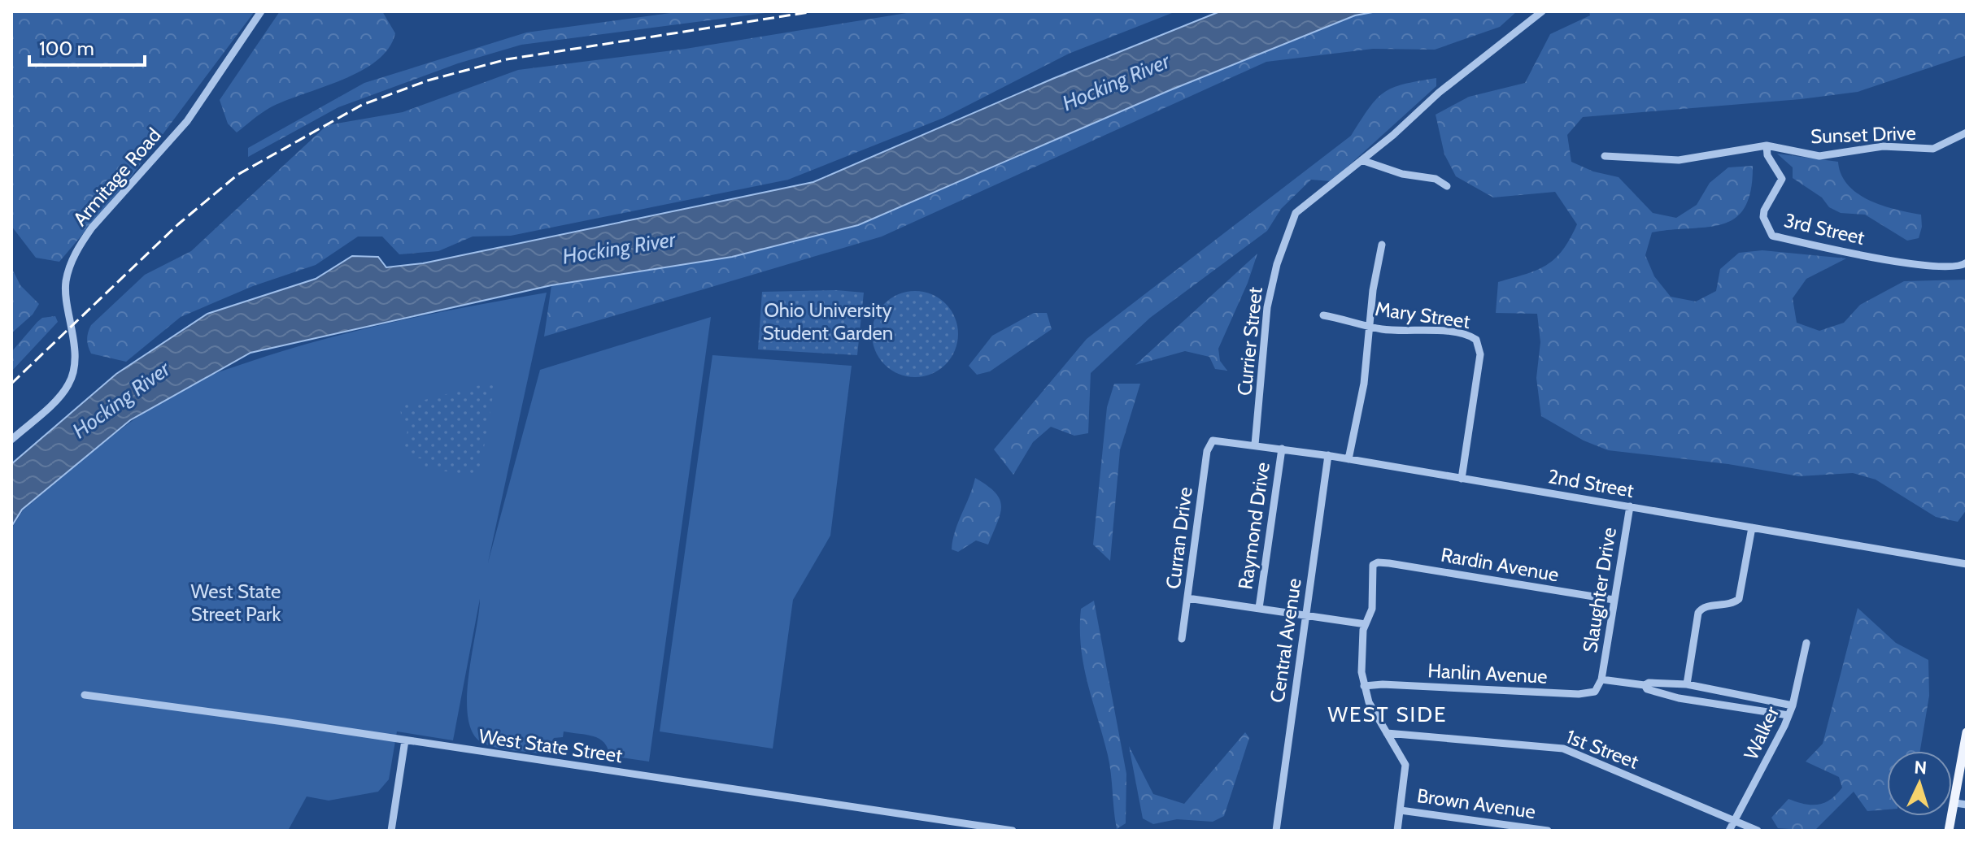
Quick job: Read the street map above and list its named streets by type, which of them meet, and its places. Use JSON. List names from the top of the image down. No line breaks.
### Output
{"streets":{"street":["Sunset Drive","Armitage Road","3rd Street","Mary Street","Currier Street","2nd Street","Raymond Drive","Curran Drive","Rardin Avenue","Slaughter Drive","Central Avenue","Hanlin Avenue","Walker","West State Street","1st Street","Brown Avenue"]},"crossings":[["Sunset Drive","3rd Street"],["Mary Street","2nd Street"],["Currier Street","2nd Street"],["2nd Street","Raymond Drive"],["2nd Street","Curran Drive"],["2nd Street","Slaughter Drive"],["2nd Street","Central Avenue"],["Rardin Avenue","Slaughter Drive"],["Slaughter Drive","Hanlin Avenue"],["Walker","1st Street"]],"districts":["WEST SIDE"],"water":["Hocking River"],"parks":["Ohio University Student Garden","West State Street Park"],"scale_bar":"100 m","north":"top"}
